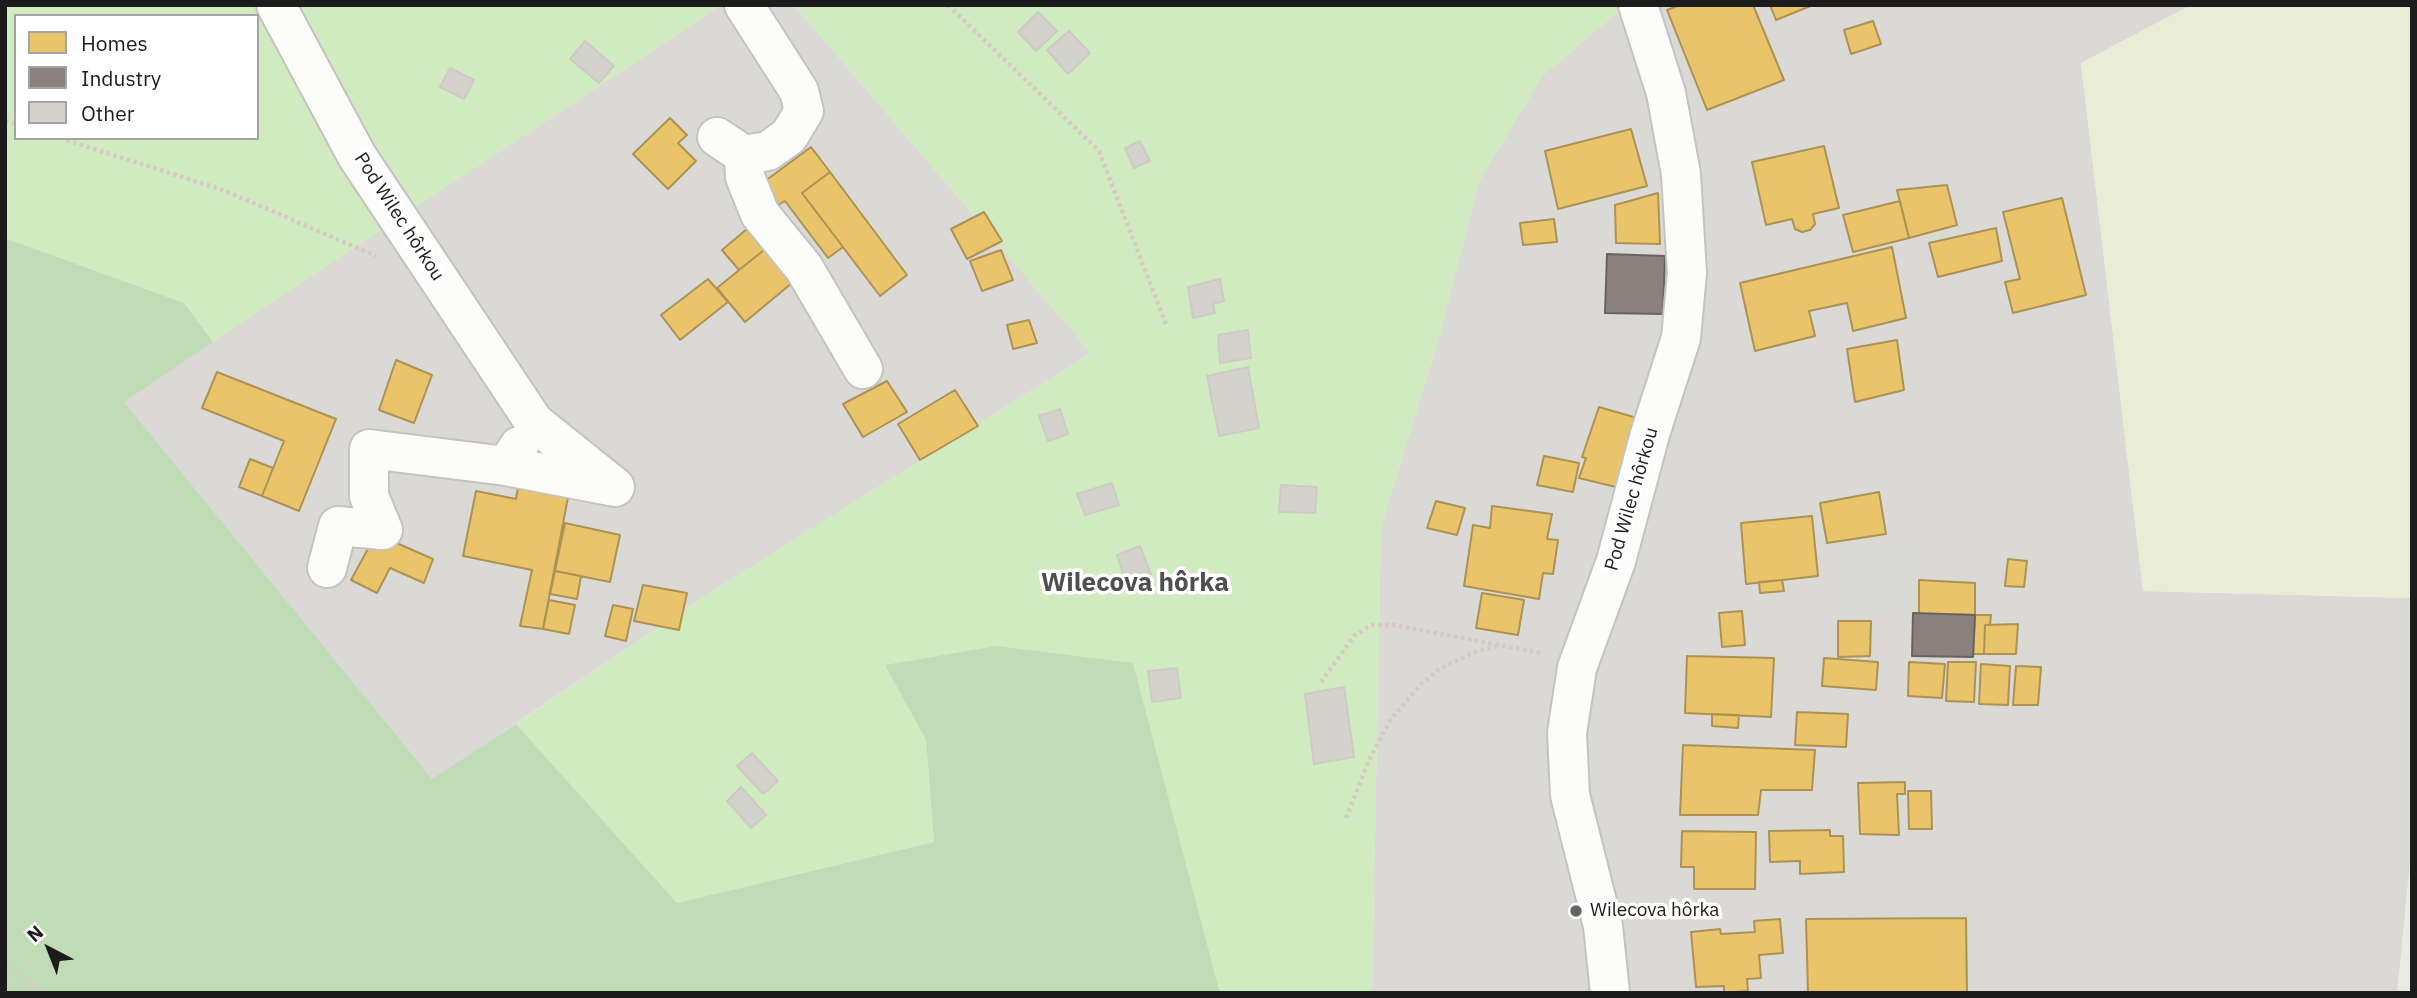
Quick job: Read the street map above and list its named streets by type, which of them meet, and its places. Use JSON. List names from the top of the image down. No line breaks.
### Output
{"streets":{"street":["Pod Wilec hôrkou"]},"districts":["Wilecova hôrka"],"places":["Wilecova hôrka"],"legend":["Homes","Industry","Other"],"north":"top left"}
